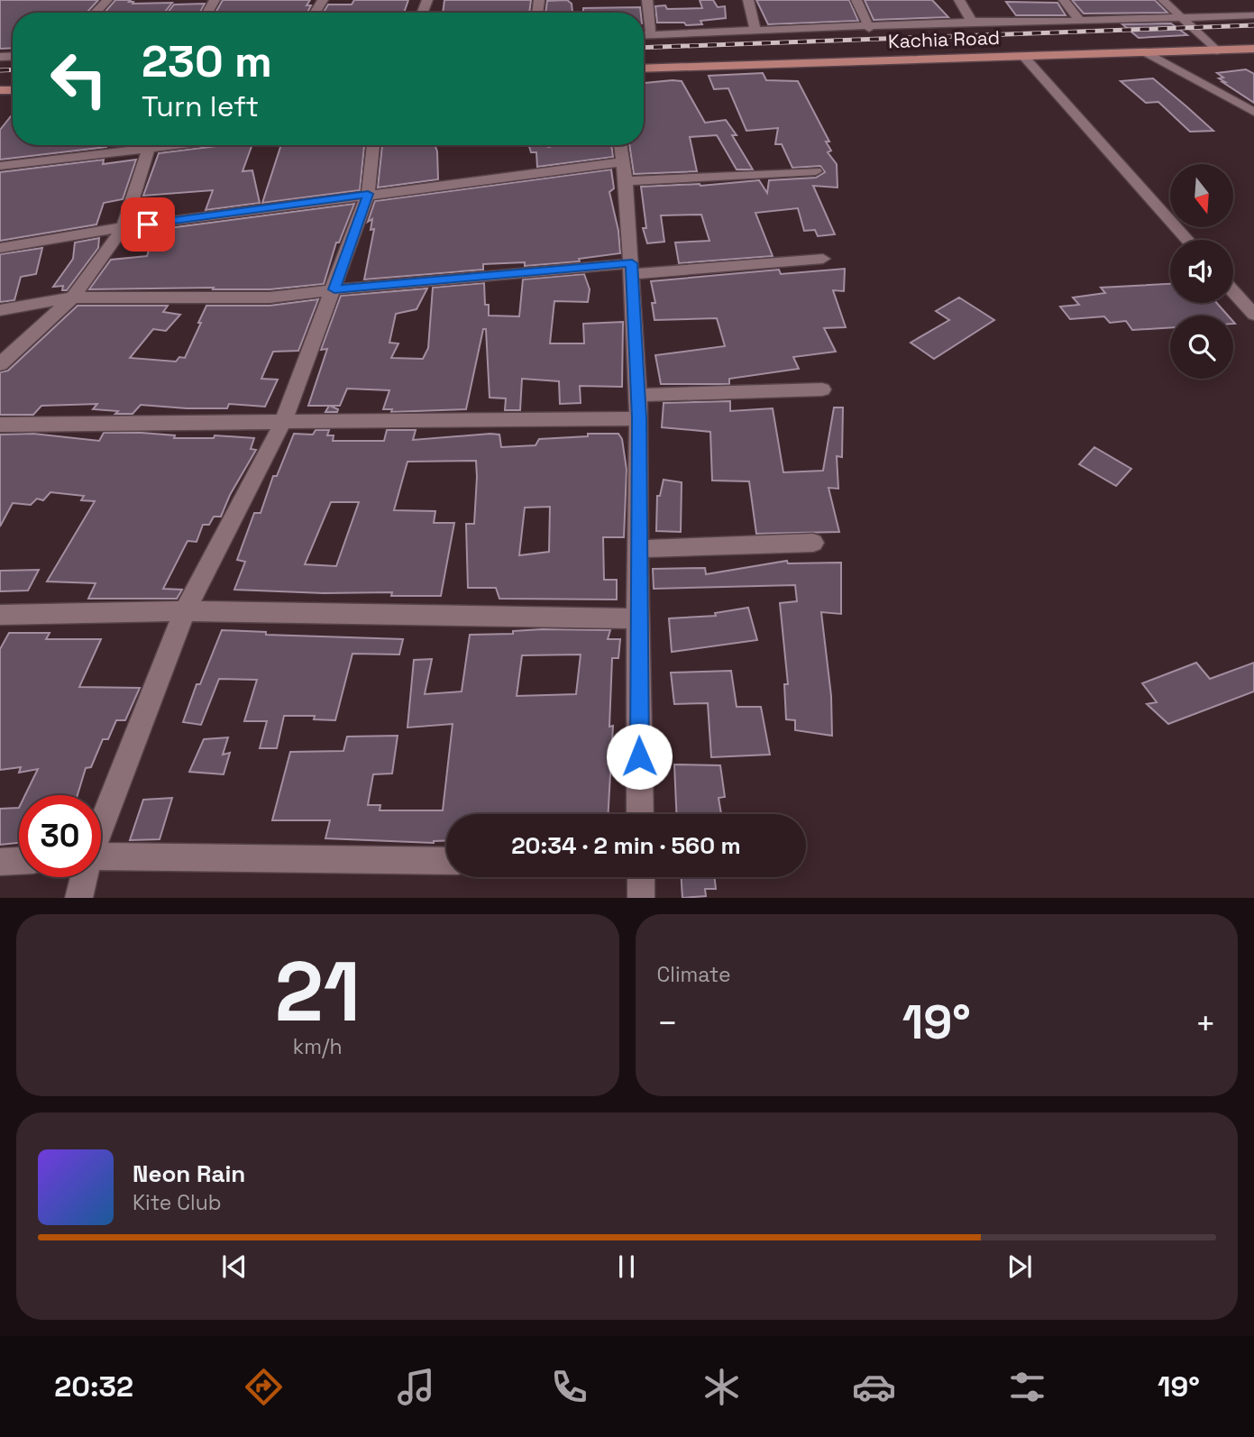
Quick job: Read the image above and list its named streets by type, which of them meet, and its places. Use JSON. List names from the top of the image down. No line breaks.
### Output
{"streets":{"main road":["Kachia Road"]},"north":"bottom","page":{"turn":["230 m","Turn left"],"limit":"30","trip":"20:34 · 2 min · 560 m","tile":[["21","km/h"],"Climate"],"heat":["−","19°","+"],"song":["Neon Rain","Kite Club"],"tabs":["20:32","19°"]}}
